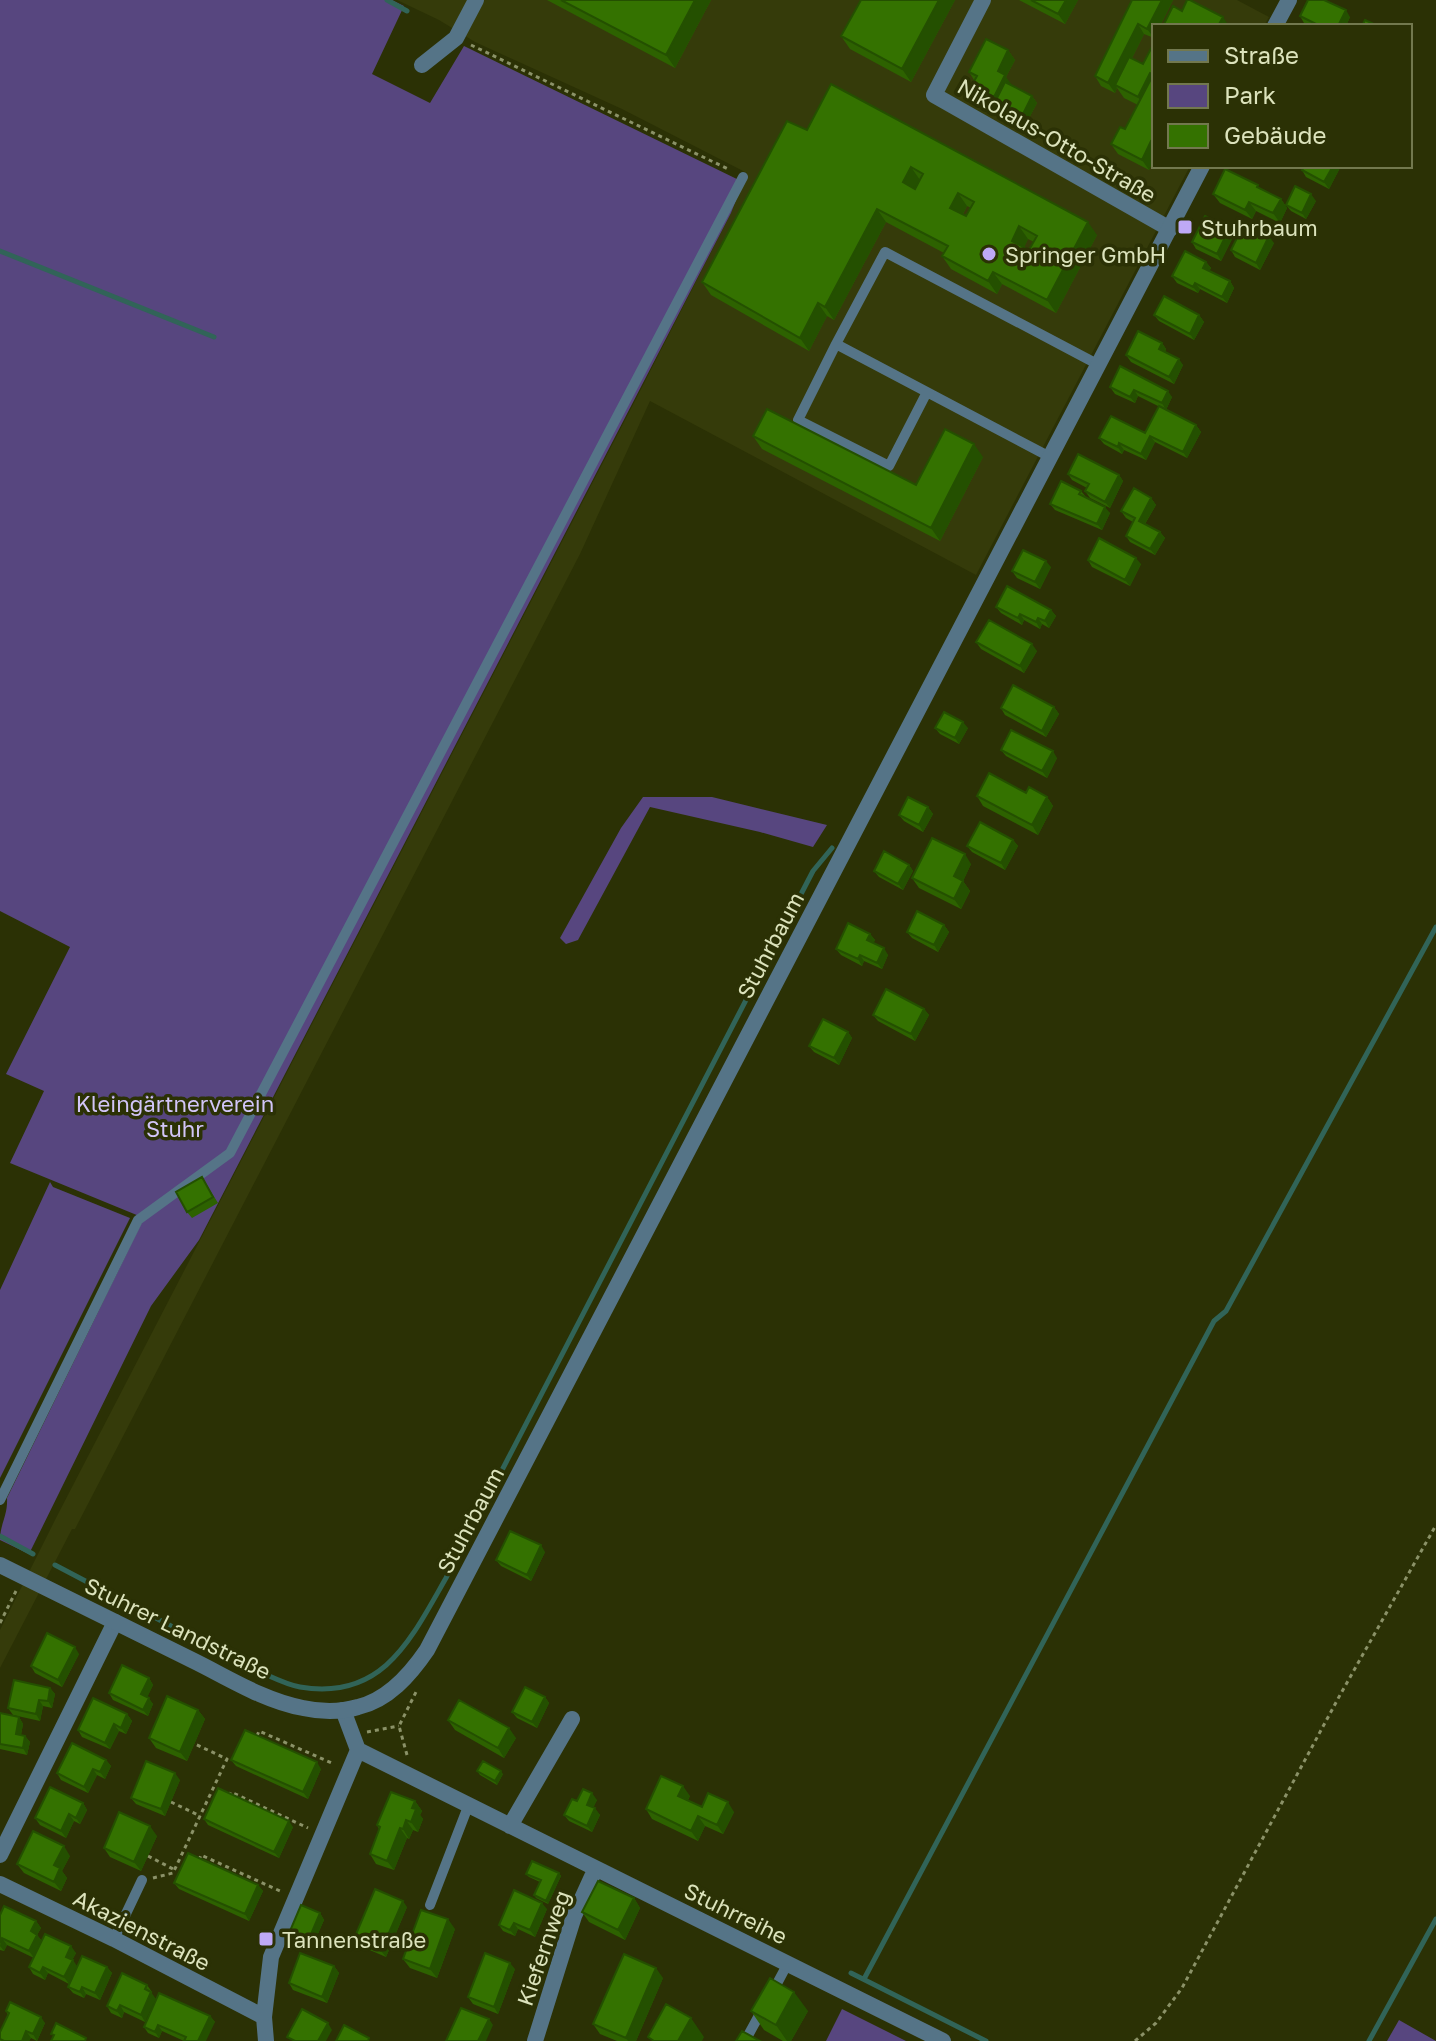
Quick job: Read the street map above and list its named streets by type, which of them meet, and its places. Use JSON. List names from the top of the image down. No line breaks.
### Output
{"streets":{"street":["Nikolaus-Otto-Straße","Stuhrbaum","Stuhrer Landstraße","Stuhrreihe","Akazienstraße","Kiefernweg"]},"crossings":[["Nikolaus-Otto-Straße","Stuhrbaum"],["Stuhrbaum","Stuhrer Landstraße"],["Stuhrreihe","Kiefernweg"]],"parks":["Kleingärtnerverein Stuhr"],"places":{"transit":["Stuhrbaum","Tannenstraße"],"other":["Springer GmbH"]},"legend":["Straße","Park","Gebäude"]}
